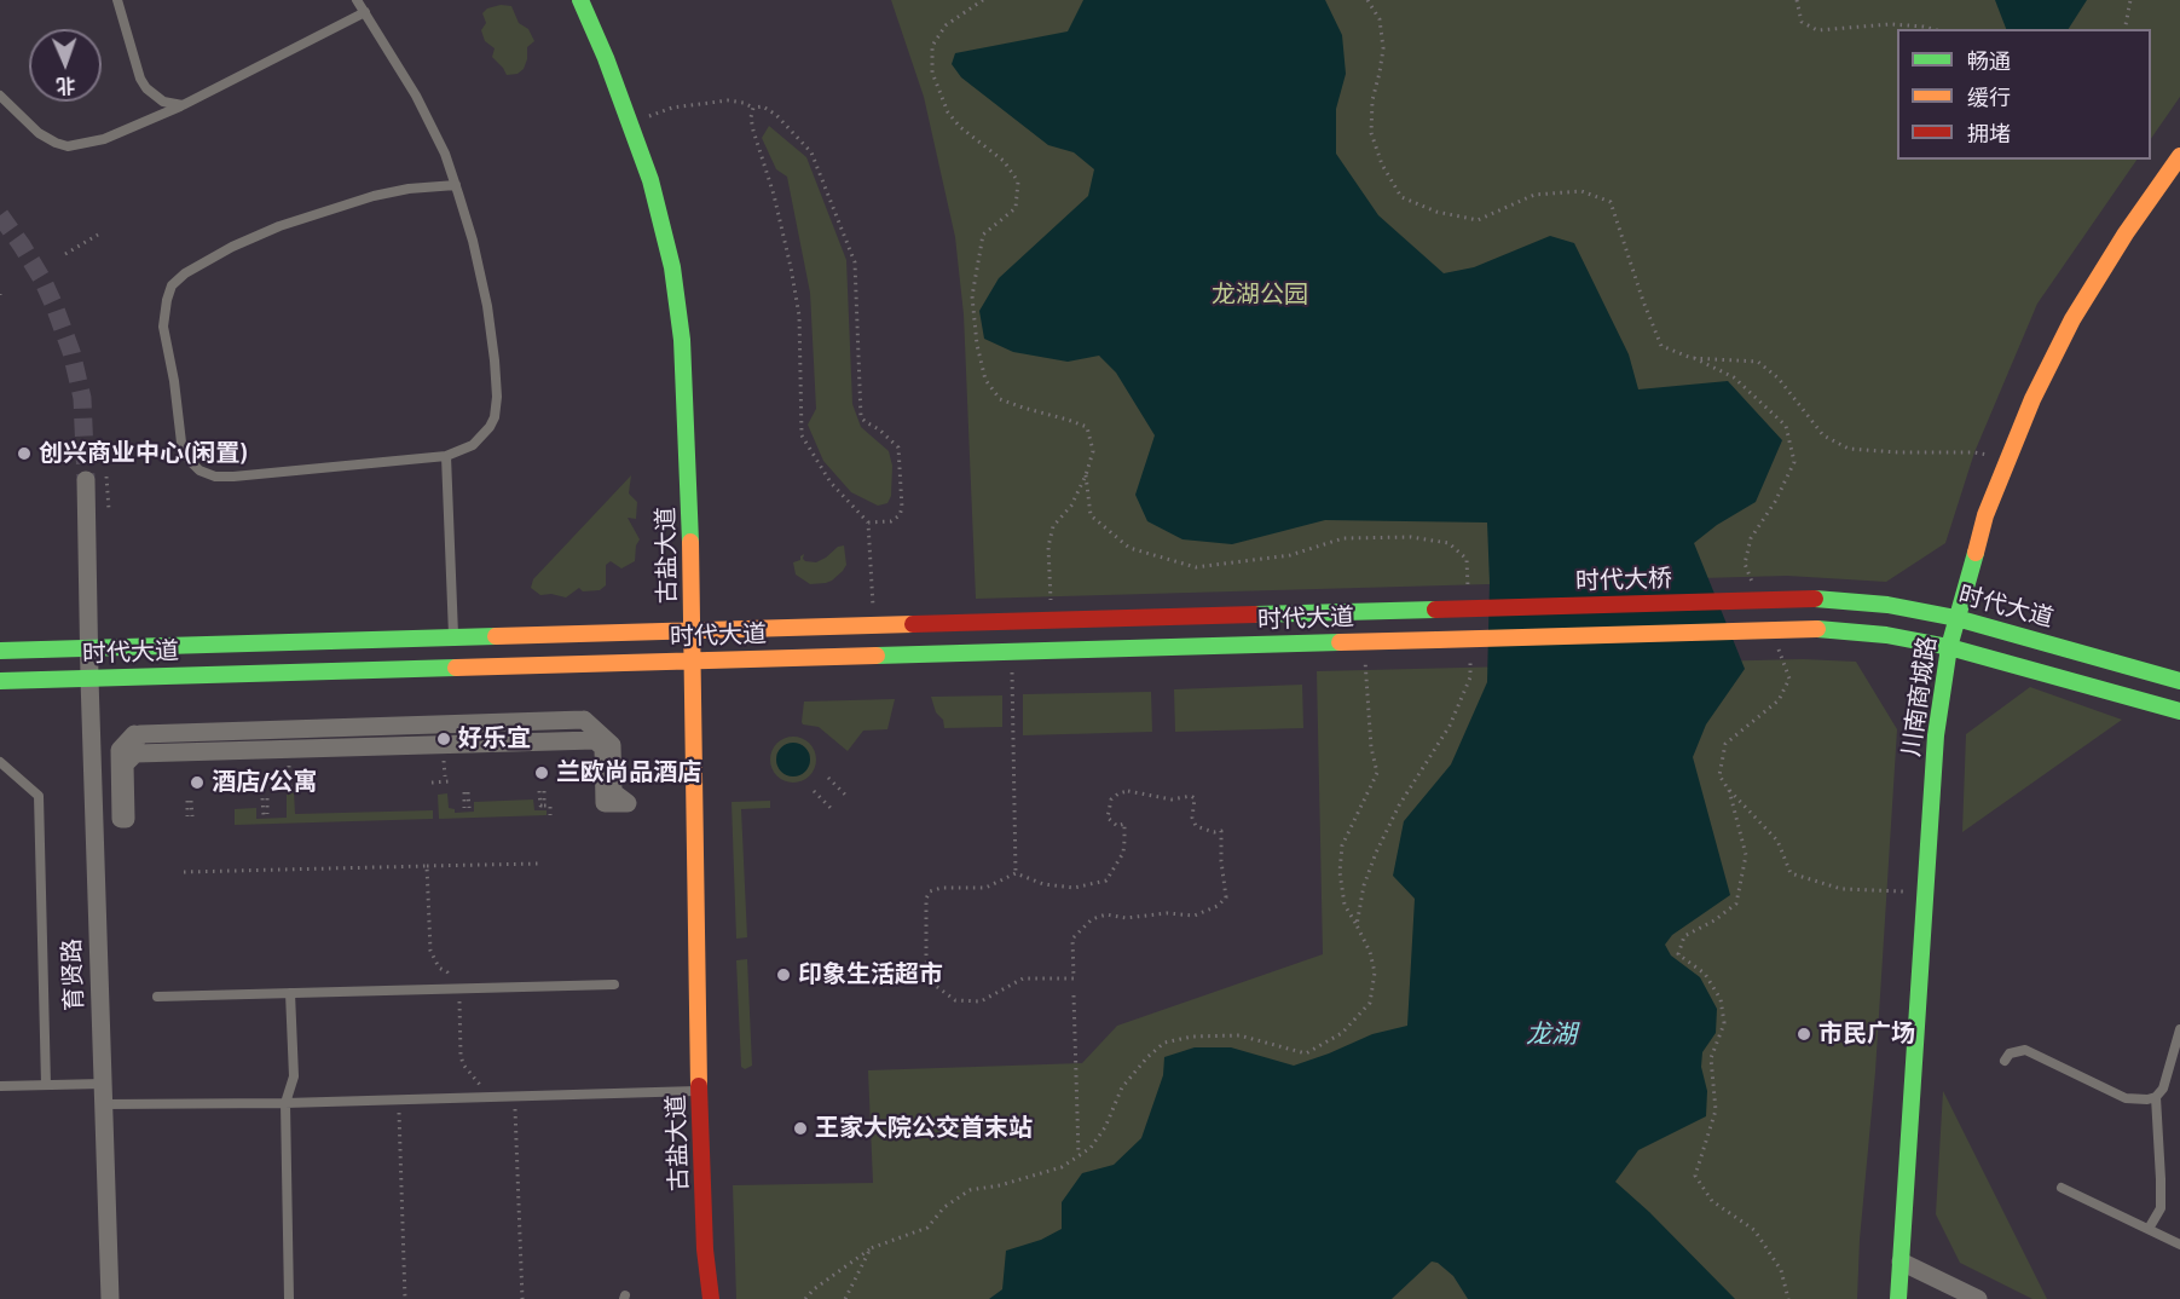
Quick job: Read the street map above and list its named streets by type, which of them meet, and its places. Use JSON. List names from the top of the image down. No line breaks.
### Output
{"streets":{"main road":["古盐大道","时代大桥","时代大道","川南商城路"],"street":["育贤路"]},"crossings":[["古盐大道","时代大道"],["时代大桥","时代大道"],["时代大道","川南商城路"],["时代大道","育贤路"]],"water":["龙湖"],"parks":["龙湖公园"],"places":["创兴商业中心(闲置)","好乐宜","兰欧尚品酒店","酒店/公寓","印象生活超市","市民广场","王家大院公交首末站"],"legend":["畅通","缓行","拥堵"],"north":"bottom"}
